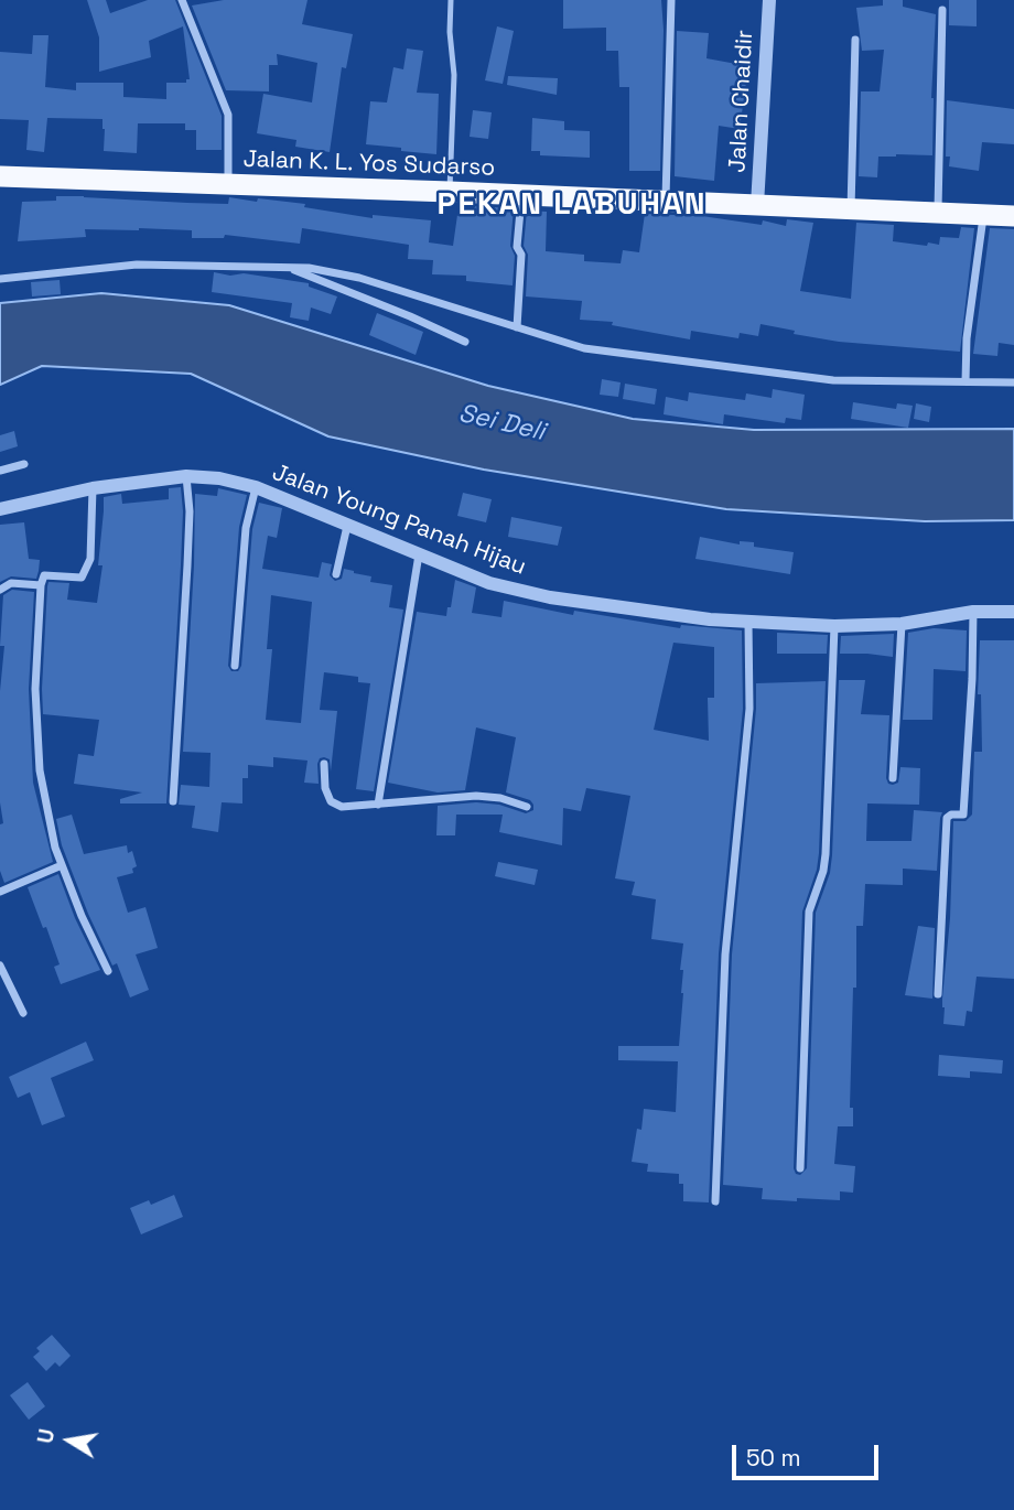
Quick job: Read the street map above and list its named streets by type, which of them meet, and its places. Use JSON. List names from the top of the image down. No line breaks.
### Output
{"streets":{"highway":["Jalan K. L. Yos Sudarso"],"street":["Jalan Chaidir","Jalan Young Panah Hijau"]},"crossings":[["Jalan Chaidir","Jalan K. L. Yos Sudarso"]],"districts":["PEKAN LABUHAN"],"water":["Sei Deli"],"scale_bar":"50 m","north":"left"}
